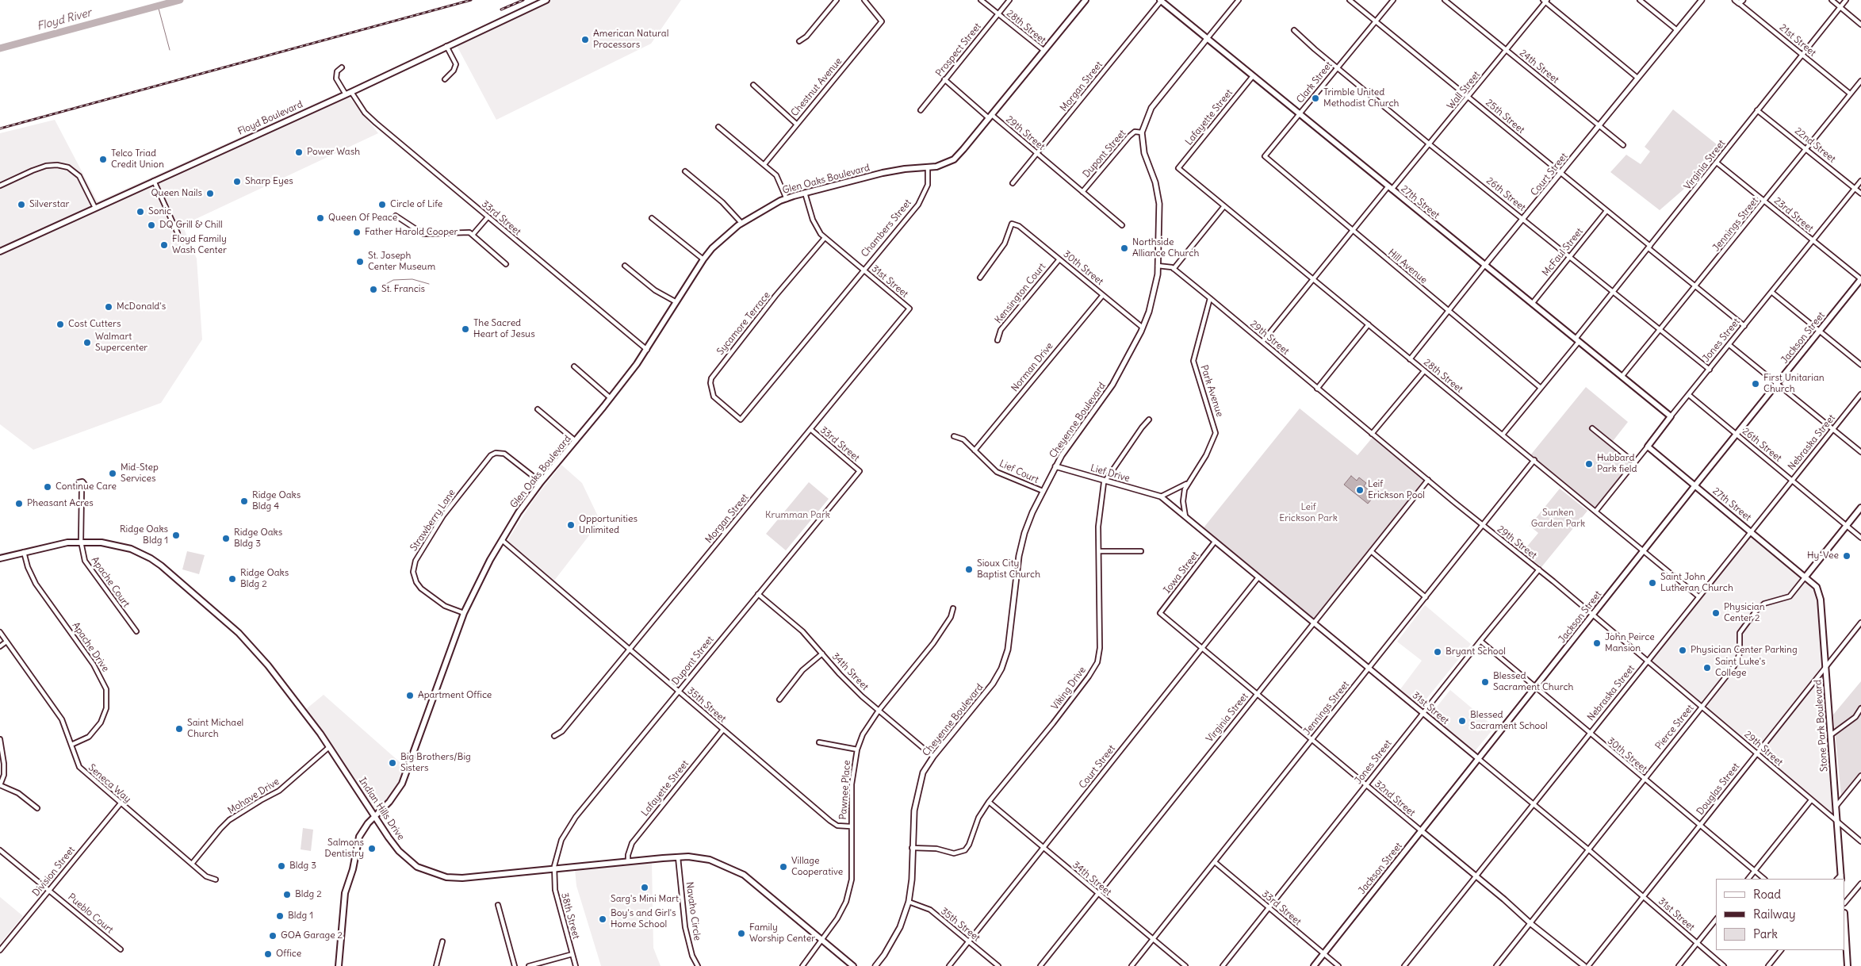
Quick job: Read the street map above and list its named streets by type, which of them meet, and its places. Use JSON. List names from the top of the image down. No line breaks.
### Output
{"streets":{"main road":["Floyd Boulevard","Glen Oaks Boulevard","27th Street","Jackson Street","Jones Street","Stone Park Boulevard","Pierce Street","Indian Hills Drive"],"street":["28th Street","21st Street","Prospect Street","24th Street","Clark Street","Morgan Street","Chestnut Avenue","Wall Street","25th Street","Lafayette Street","29th Street","22nd Street","Dupont Street","Virginia Street","Court Street","26th Street","23rd Street","33rd Street","Jennings Street","Chambers Street","McFaul Street","Hill Avenue","30th Street","31st Street","Kensington Court","Sycamore Terrace","Norman Drive","Park Avenue","Cheyenne Boulevard","Nebraska Street","Lief Court","Lief Drive","Strawberry Lane","Iowa Street","Apache Court","Apache Drive","34th Street","Viking Drive","35th Street","Seneca Way","Douglas Street","Pawnee Place","Mohave Drive","32nd Street","Division Street","Navaho Circle","Pueblo Court","38th Street"]},"crossings":[["28th Street","Prospect Street"],["28th Street","Wall Street"],["28th Street","Lafayette Street"],["28th Street","Virginia Street"],["28th Street","Court Street"],["28th Street","Jennings Street"],["28th Street","Jackson Street"],["28th Street","Jones Street"],["28th Street","Nebraska Street"],["21st Street","Virginia Street"],["21st Street","Jennings Street"],["Prospect Street","29th Street"],["24th Street","Wall Street"],["24th Street","Court Street"],["Clark Street","25th Street"],["Clark Street","26th Street"],["Clark Street","27th Street"],["Clark Street","Hill Avenue"],["Morgan Street","29th Street"],["Morgan Street","27th Street"],["Morgan Street","33rd Street"],["Morgan Street","31st Street"],["Morgan Street","35th Street"],["Wall Street","25th Street"],["Wall Street","29th Street"],["Wall Street","26th Street"],["Wall Street","27th Street"],["Wall Street","Hill Avenue"],["25th Street","Virginia Street"],["25th Street","Court Street"],["25th Street","Jennings Street"],["25th Street","McFaul Street"],["25th Street","Jones Street"],["Lafayette Street","27th Street"],["Lafayette Street","35th Street"],["Lafayette Street","Indian Hills Drive"],["Floyd Boulevard","33rd Street"],["29th Street","Dupont Street"],["29th Street","Virginia Street"],["29th Street","Jennings Street"],["29th Street","Jackson Street"],["29th Street","Jones Street"],["29th Street","Park Avenue"],["29th Street","Cheyenne Boulevard"],["29th Street","Nebraska Street"],["29th Street","Stone Park Boulevard"],["29th Street","Pierce Street"],["29th Street","Douglas Street"],["22nd Street","Virginia Street"],["22nd Street","Jennings Street"],["22nd Street","Jones Street"],["Dupont Street","33rd Street"],["Dupont Street","Cheyenne Boulevard"],["Dupont Street","34th Street"],["Dupont Street","35th Street"],["Dupont Street","Indian Hills Drive"],["Dupont Street","38th Street"],["Virginia Street","26th Street"],["Virginia Street","27th Street"],["Virginia Street","23rd Street"],["Virginia Street","Hill Avenue"],["Virginia Street","31st Street"],["Virginia Street","34th Street"],["Virginia Street","32nd Street"],["Court Street","26th Street"],["Court Street","27th Street"],["Court Street","Hill Avenue"],["Court Street","31st Street"],["Court Street","34th Street"],["Court Street","35th Street"],["Court Street","32nd Street"],["Glen Oaks Boulevard","33rd Street"],["Glen Oaks Boulevard","Chambers Street"],["Glen Oaks Boulevard","31st Street"],["Glen Oaks Boulevard","Strawberry Lane"],["Glen Oaks Boulevard","35th Street"],["Glen Oaks Boulevard","Indian Hills Drive"],["26th Street","Jennings Street"],["26th Street","McFaul Street"],["26th Street","Jackson Street"],["26th Street","Jones Street"],["26th Street","Nebraska Street"],["26th Street","Pierce Street"],["27th Street","Jennings Street"],["27th Street","McFaul Street"],["27th Street","Jackson Street"],["27th Street","Jones Street"],["27th Street","Cheyenne Boulevard"],["27th Street","Nebraska Street"],["27th Street","Stone Park Boulevard"],["27th Street","Pierce Street"],["23rd Street","Jennings Street"],["23rd Street","Jackson Street"],["23rd Street","Jones Street"],["33rd Street","Jennings Street"],["33rd Street","Jackson Street"],["33rd Street","Jones Street"],["Jennings Street","31st Street"],["Jennings Street","34th Street"],["Jennings Street","32nd Street"],["Chambers Street","31st Street"],["Chambers Street","Sycamore Terrace"],["30th Street","Kensington Court"],["30th Street","Jackson Street"],["30th Street","Jones Street"],["30th Street","Norman Drive"],["30th Street","Cheyenne Boulevard"],["30th Street","Nebraska Street"],["30th Street","Pierce Street"],["30th Street","Douglas Street"],["31st Street","Sycamore Terrace"],["31st Street","Jackson Street"],["31st Street","Jones Street"],["31st Street","Park Avenue"],["31st Street","Nebraska Street"],["31st Street","Lief Drive"],["31st Street","Iowa Street"],["31st Street","Pierce Street"],["31st Street","Douglas Street"],["Jackson Street","32nd Street"],["Jones Street","32nd Street"],["Norman Drive","Lief Court"],["Cheyenne Boulevard","Lief Court"],["Cheyenne Boulevard","Lief Drive"],["Cheyenne Boulevard","34th Street"],["Cheyenne Boulevard","Viking Drive"],["Cheyenne Boulevard","35th Street"],["Nebraska Street","32nd Street"],["Lief Drive","Viking Drive"],["Iowa Street","32nd Street"],["Apache Court","Indian Hills Drive"],["Apache Drive","Seneca Way"],["Apache Drive","Indian Hills Drive"],["34th Street","Viking Drive"],["34th Street","Pawnee Place"],["35th Street","Pawnee Place"],["Stone Park Boulevard","Pierce Street"],["Stone Park Boulevard","Douglas Street"],["Pierce Street","32nd Street"],["Seneca Way","Mohave Drive"],["Seneca Way","Division Street"],["Pawnee Place","Indian Hills Drive"],["Mohave Drive","Indian Hills Drive"],["Indian Hills Drive","Navaho Circle"],["Indian Hills Drive","38th Street"],["Division Street","Pueblo Court"]],"water":["Floyd River"],"parks":["Leif Erickson Park","Sunken Garden Park","Krumman Park"],"places":["American Natural Processors","Trimble United Methodist Church","Power Wash","Telco Triad Credit Union","Sharp Eyes","Queen Nails","Silverstar","Circle of Life","Sonic","Queen Of Peace","DQ Grill & Chill","Father Harold Cooper","Floyd Family Wash Center","Northside Alliance Church","St. Joseph Center Museum","St. Francis","McDonald's","Cost Cutters","The Sacred Heart of Jesus","Walmart Supercenter","First Unitarian Church","Hubbard Park field","Mid-Step Services","Continue Care","Leif Erickson Pool","Ridge Oaks Bldg 4","Pheasant Acres","Opportunities Unlimited","Ridge Oaks Bldg 1","Ridge Oaks Bldg 3","Hy-Vee","Sioux City Baptist Church","Ridge Oaks Bldg 2","Saint John Lutheran Church","Physician Center 2","John Peirce Mansion","Physician Center Parking","Bryant School","Saint Luke's College","Blessed Sacrament Church","Apartment Office","Blessed Sacrament School","Saint Michael Church","Big Brothers/Big Sisters","Salmons Dentistry","Bldg 3","Village Cooperative","Sarg's Mini Mart","Bldg 2","Bldg 1","Boy's and Girl's Home School","Family Worship Center","GOA Garage 2","Office"],"legend":["Road","Railway","Park"]}
